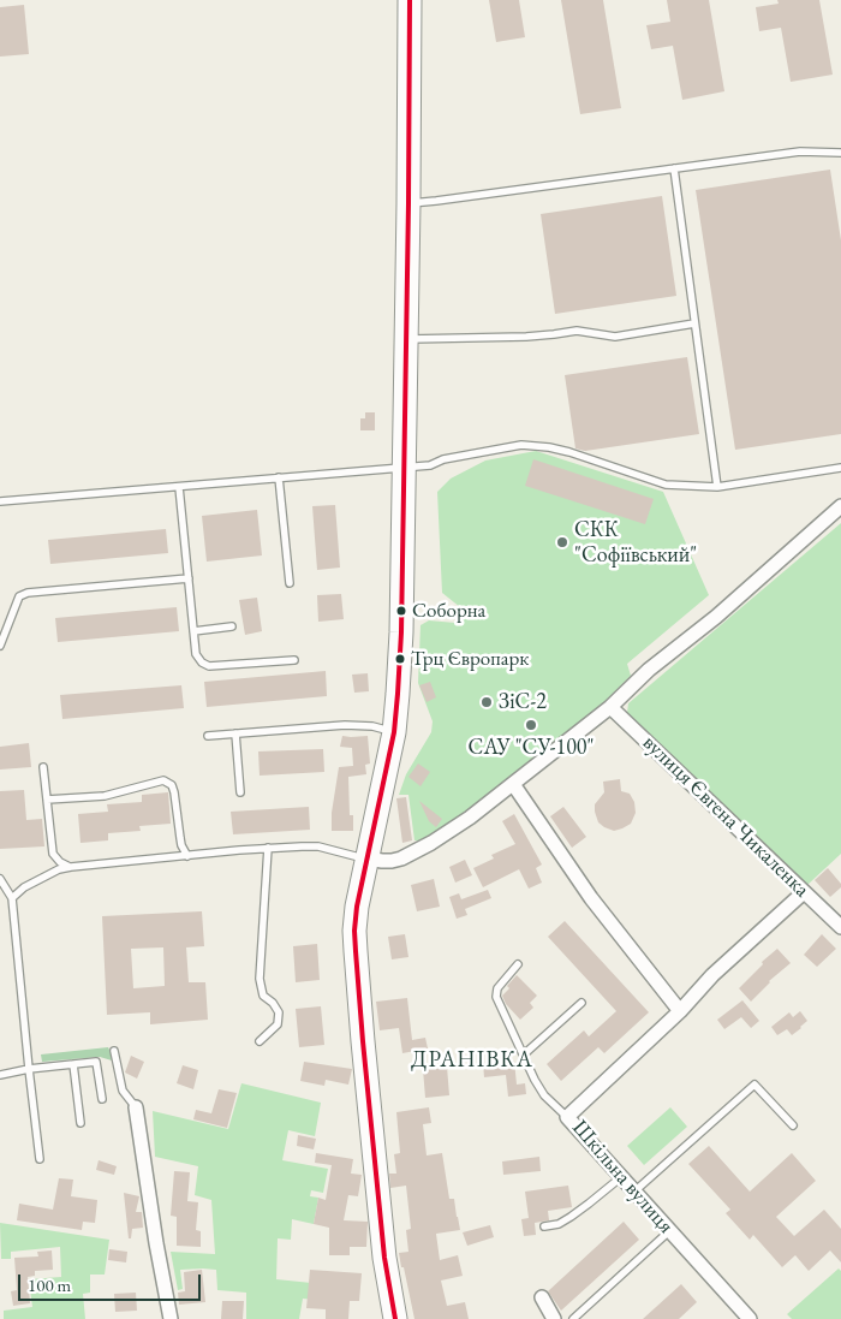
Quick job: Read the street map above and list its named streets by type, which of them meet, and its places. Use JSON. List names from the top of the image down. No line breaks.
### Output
{"streets":{"street":["вулиця Євгена Чикаленка","Шкільна вулиця"]},"crossings":[["вулиця Євгена Чикаленка","Шкільна вулиця"]],"districts":["ДРАНІВКА"],"places":["СКК \"Софіївський\"","Соборна","Трц Європарк","ЗіС-2","САУ \"СУ-100\""],"scale_bar":"100 m"}
